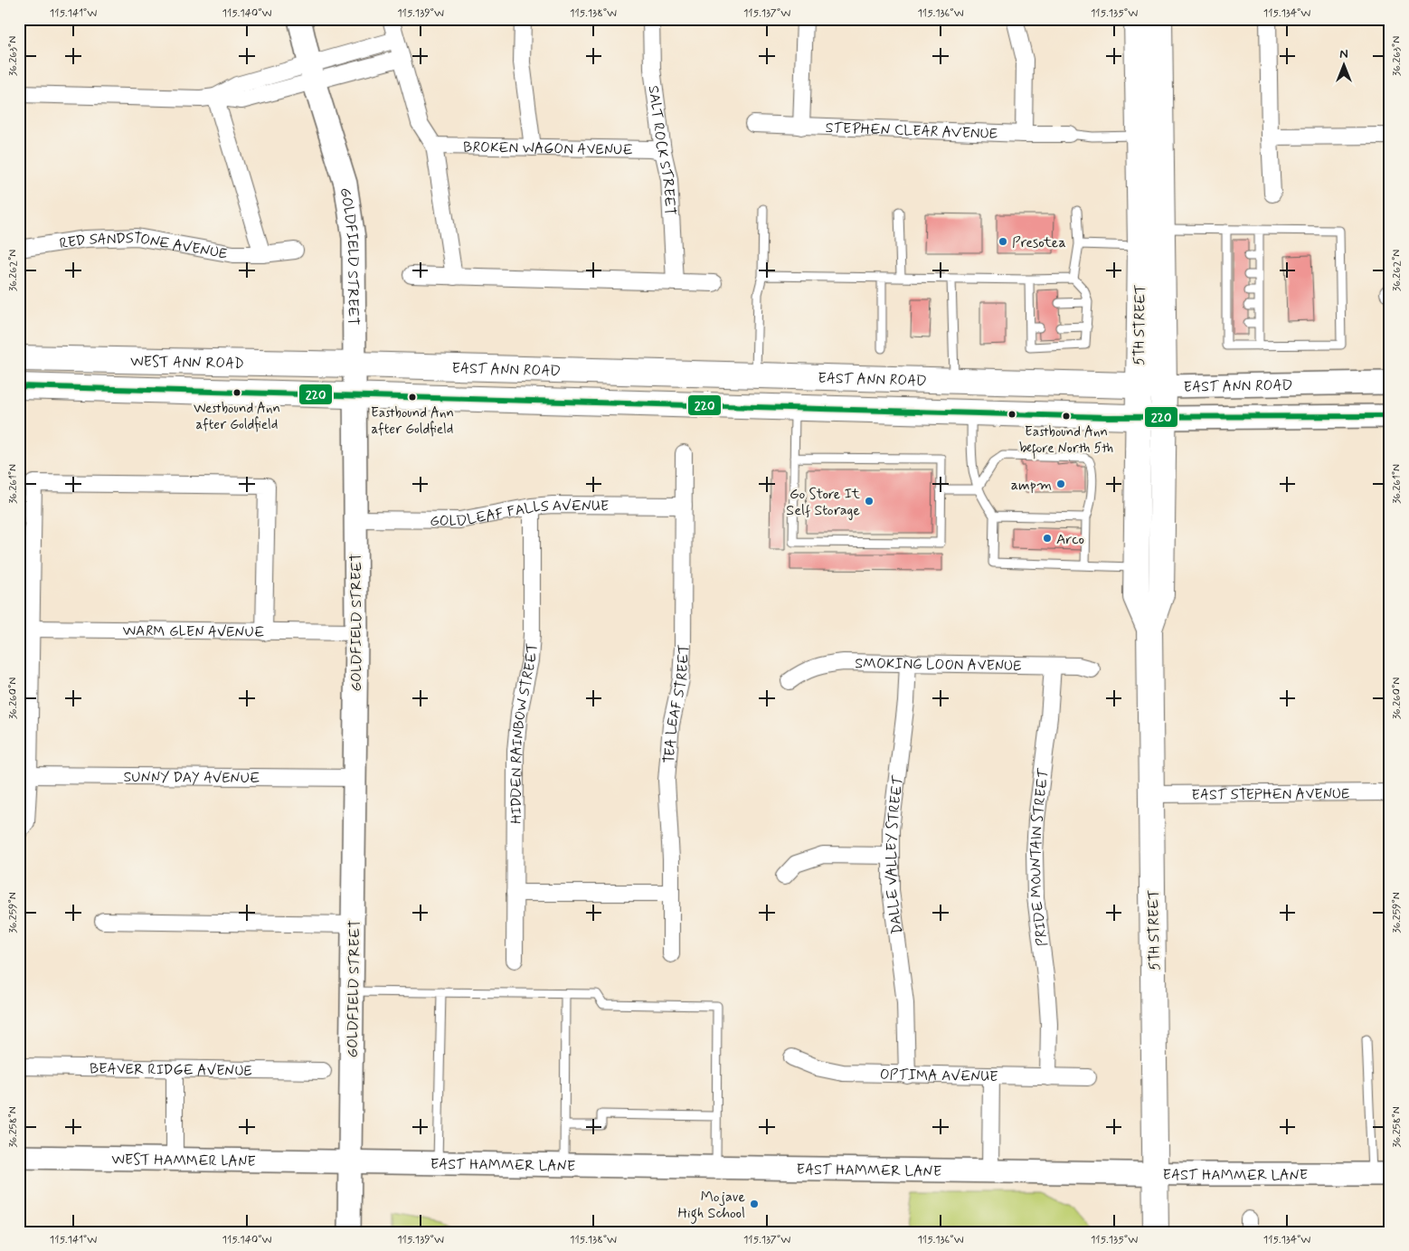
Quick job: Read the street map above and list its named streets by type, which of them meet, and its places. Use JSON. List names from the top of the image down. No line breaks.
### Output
{"streets":{"main road":["5TH STREET","WEST ANN ROAD","EAST ANN ROAD"],"street":["STEPHEN CLEAR AVENUE","BROKEN WAGON AVENUE","SALT ROCK STREET","RED SANDSTONE AVENUE","GOLDFIELD STREET","GOLDLEAF FALLS AVENUE","WARM GLEN AVENUE","SMOKING LOON AVENUE","TEA LEAF STREET","HIDDEN RAINBOW STREET","SUNNY DAY AVENUE","EAST STEPHEN AVENUE","DALLE VALLEY STREET","PRIDE MOUNTAIN STREET","BEAVER RIDGE AVENUE","OPTIMA AVENUE","WEST HAMMER LANE","EAST HAMMER LANE"]},"crossings":[["BROKEN WAGON AVENUE","SALT ROCK STREET"],["GOLDFIELD STREET","WEST ANN ROAD"],["GOLDFIELD STREET","EAST ANN ROAD"],["GOLDFIELD STREET","GOLDLEAF FALLS AVENUE"],["GOLDFIELD STREET","WARM GLEN AVENUE"],["GOLDFIELD STREET","SUNNY DAY AVENUE"],["GOLDFIELD STREET","WEST HAMMER LANE"],["GOLDFIELD STREET","EAST HAMMER LANE"],["5TH STREET","EAST ANN ROAD"],["5TH STREET","EAST STEPHEN AVENUE"],["5TH STREET","EAST HAMMER LANE"],["WEST ANN ROAD","EAST ANN ROAD"],["GOLDLEAF FALLS AVENUE","TEA LEAF STREET"],["GOLDLEAF FALLS AVENUE","HIDDEN RAINBOW STREET"],["SMOKING LOON AVENUE","DALLE VALLEY STREET"],["SMOKING LOON AVENUE","PRIDE MOUNTAIN STREET"],["DALLE VALLEY STREET","OPTIMA AVENUE"],["PRIDE MOUNTAIN STREET","OPTIMA AVENUE"],["WEST HAMMER LANE","EAST HAMMER LANE"]],"places":["Presotea","Westbound Ann after Goldfield","Eastbound Ann after Goldfield","Eastbound Ann before North 5th","ampm","Go Store It Self Storage","Arco","Mojave High School"],"lines":["transit line 220"],"north":"top","coordinates":["115.141°W","115.140°W","115.139°W","115.138°W","115.137°W","115.136°W","115.135°W","115.134°W","36.263°N","36.262°N","36.261°N","36.260°N","36.259°N","36.258°N"]}
